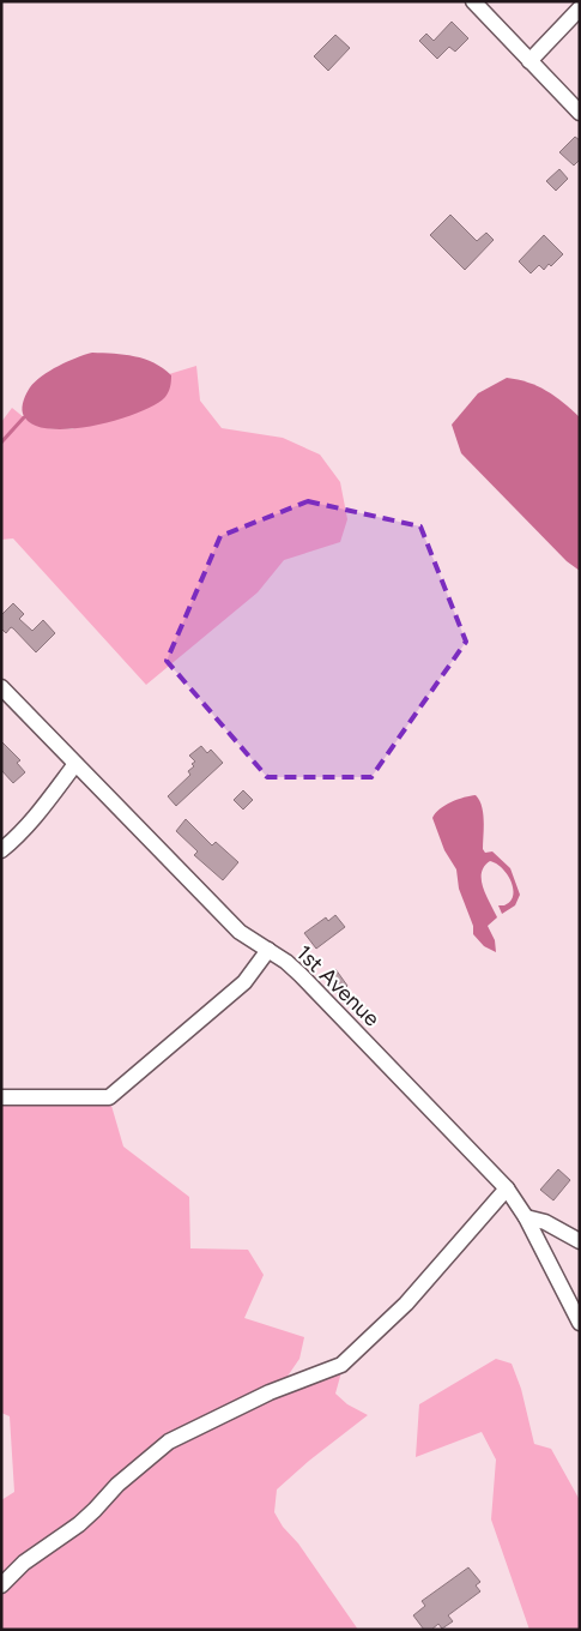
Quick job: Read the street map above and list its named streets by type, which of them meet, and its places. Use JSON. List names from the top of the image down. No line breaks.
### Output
{"streets":{"street":["1st Avenue"]}}
